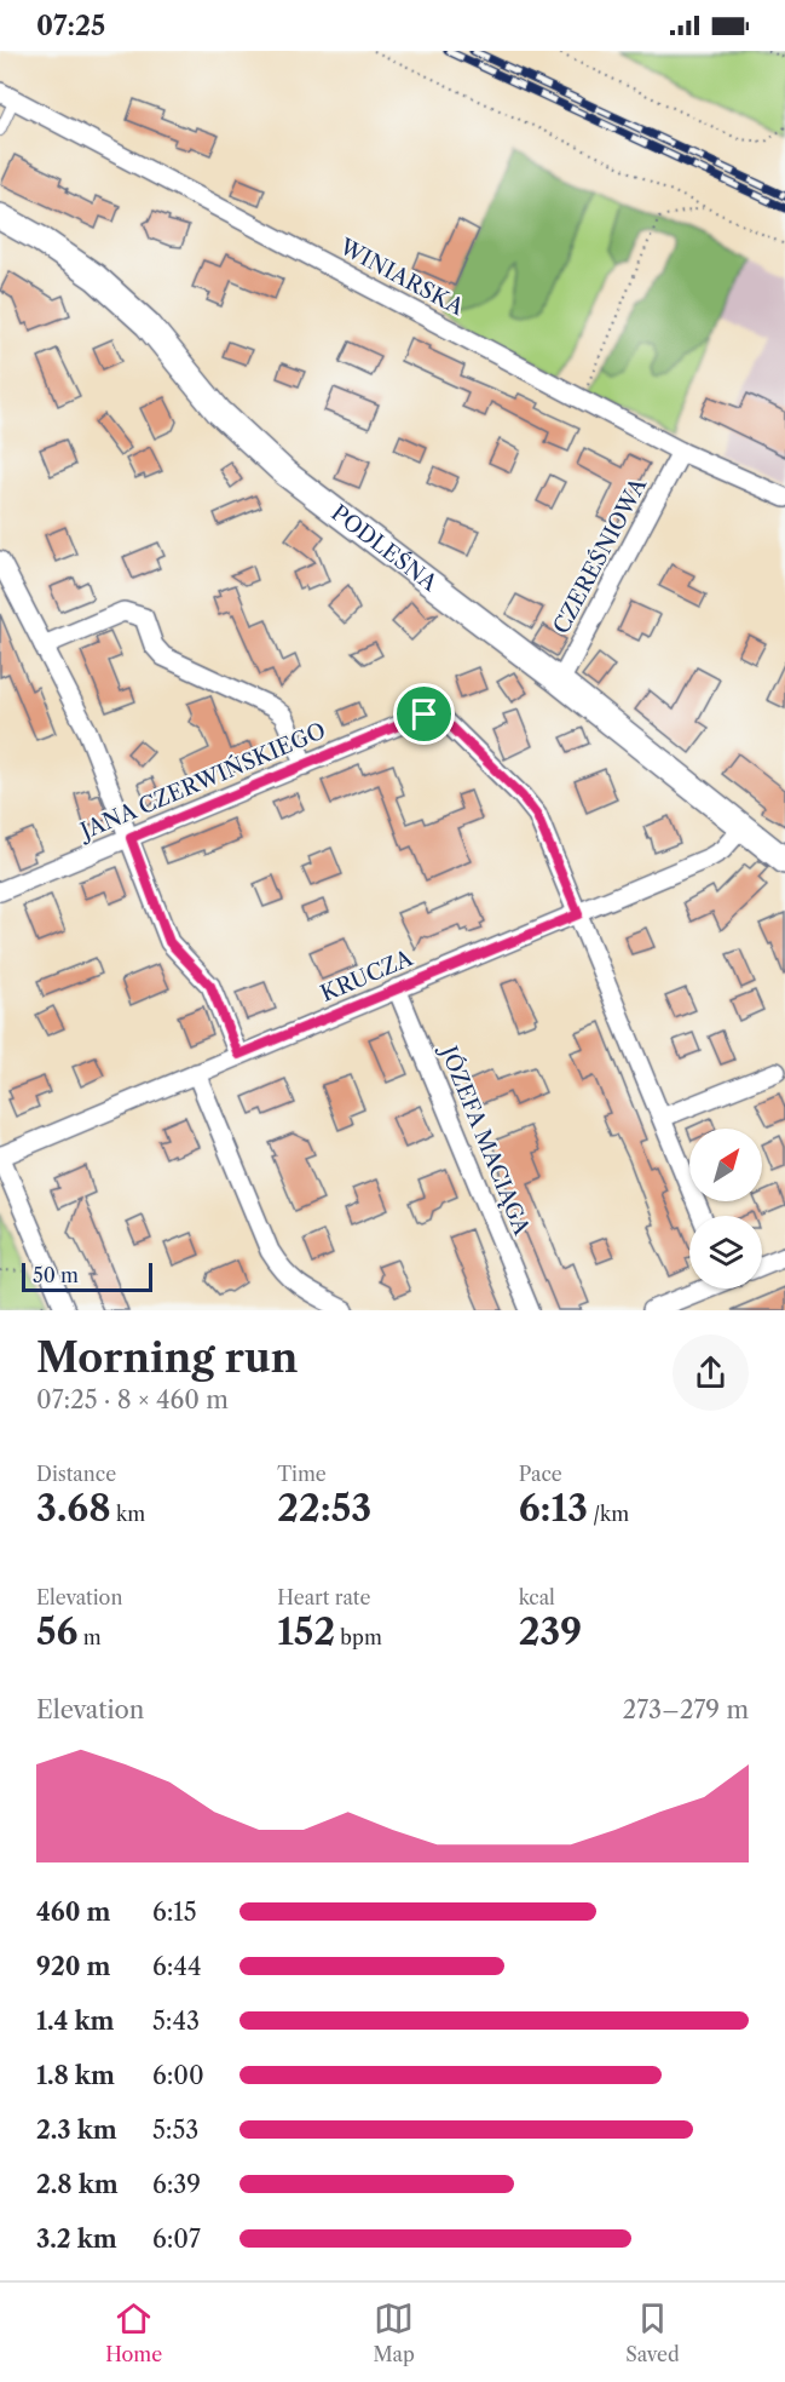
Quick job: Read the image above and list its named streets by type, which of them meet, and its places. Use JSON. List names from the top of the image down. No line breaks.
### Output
{"streets":{"street":["WINIARSKA","PODLEŚNA","CZEREŚNIOWA","JANA CZERWIŃSKIEGO","KRUCZA","JÓZEFA MACIĄGA"]},"crossings":[["WINIARSKA","CZEREŚNIOWA"],["PODLEŚNA","CZEREŚNIOWA"],["PODLEŚNA","KRUCZA"],["JANA CZERWIŃSKIEGO","KRUCZA"],["KRUCZA","JÓZEFA MACIĄGA"]],"scale_bar":"50 m","north":"top right","page":{"status":"07:25","scale":"50 m","heading":["Morning run","07:25 · 8 × 460 m"],"stats":[["Distance","3.68 km"],["Time","22:53"],["Pace","6:13 /km"],["Elevation","56 m"],["Heart rate","152 bpm"],["kcal","239"]],"chart":["Elevation","273–279 m"],"list":[{"name":"460 m","note":"6:15"},{"name":"920 m","note":"6:44"},{"name":"1.4 km","note":"5:43"},{"name":"1.8 km","note":"6:00"},{"name":"2.3 km","note":"5:53"},{"name":"2.8 km","note":"6:39"},{"name":"3.2 km","note":"6:07"}],"tabs":["Home","Map","Saved"]}}
